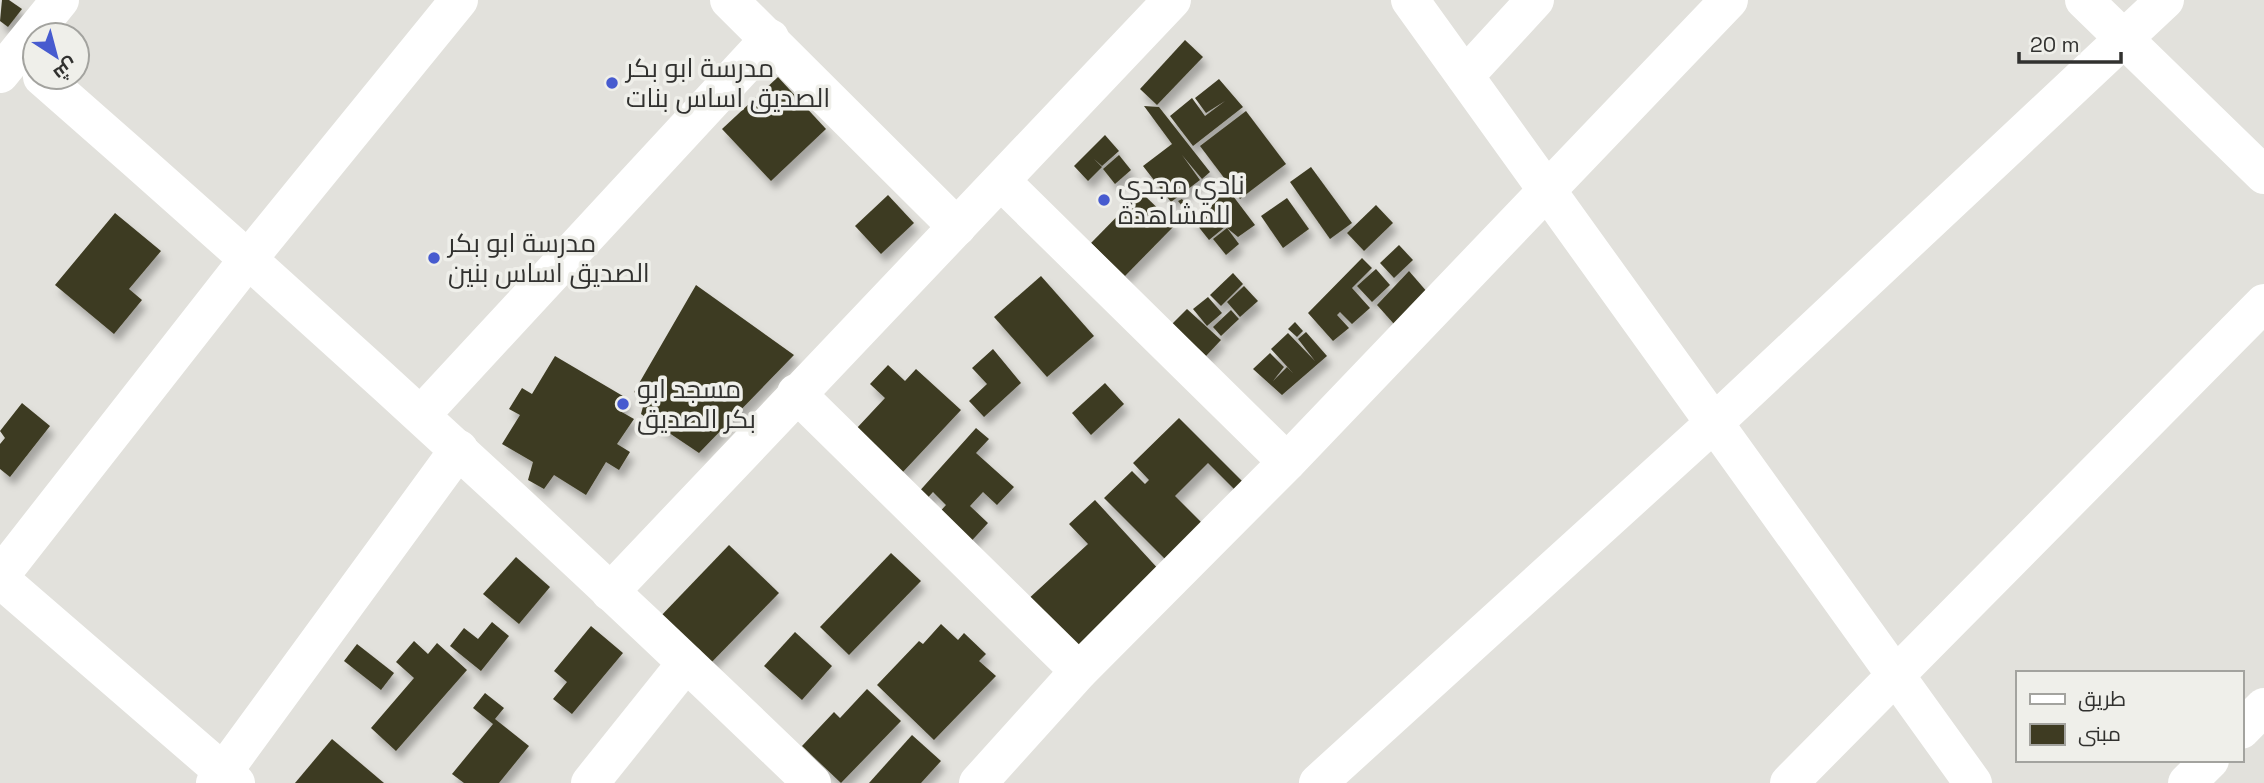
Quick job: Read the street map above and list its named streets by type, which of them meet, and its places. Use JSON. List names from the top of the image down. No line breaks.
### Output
{"places":["مدرسة ابو بكر الصديق اساس بنات","نادي مجدي للمشاهدة","مدرسة ابو بكر الصديق اساس بنين","مسجد ابو بكر الصديق"],"legend":["طريق","مبنى"],"scale_bar":"20 m","north":"bottom right"}
